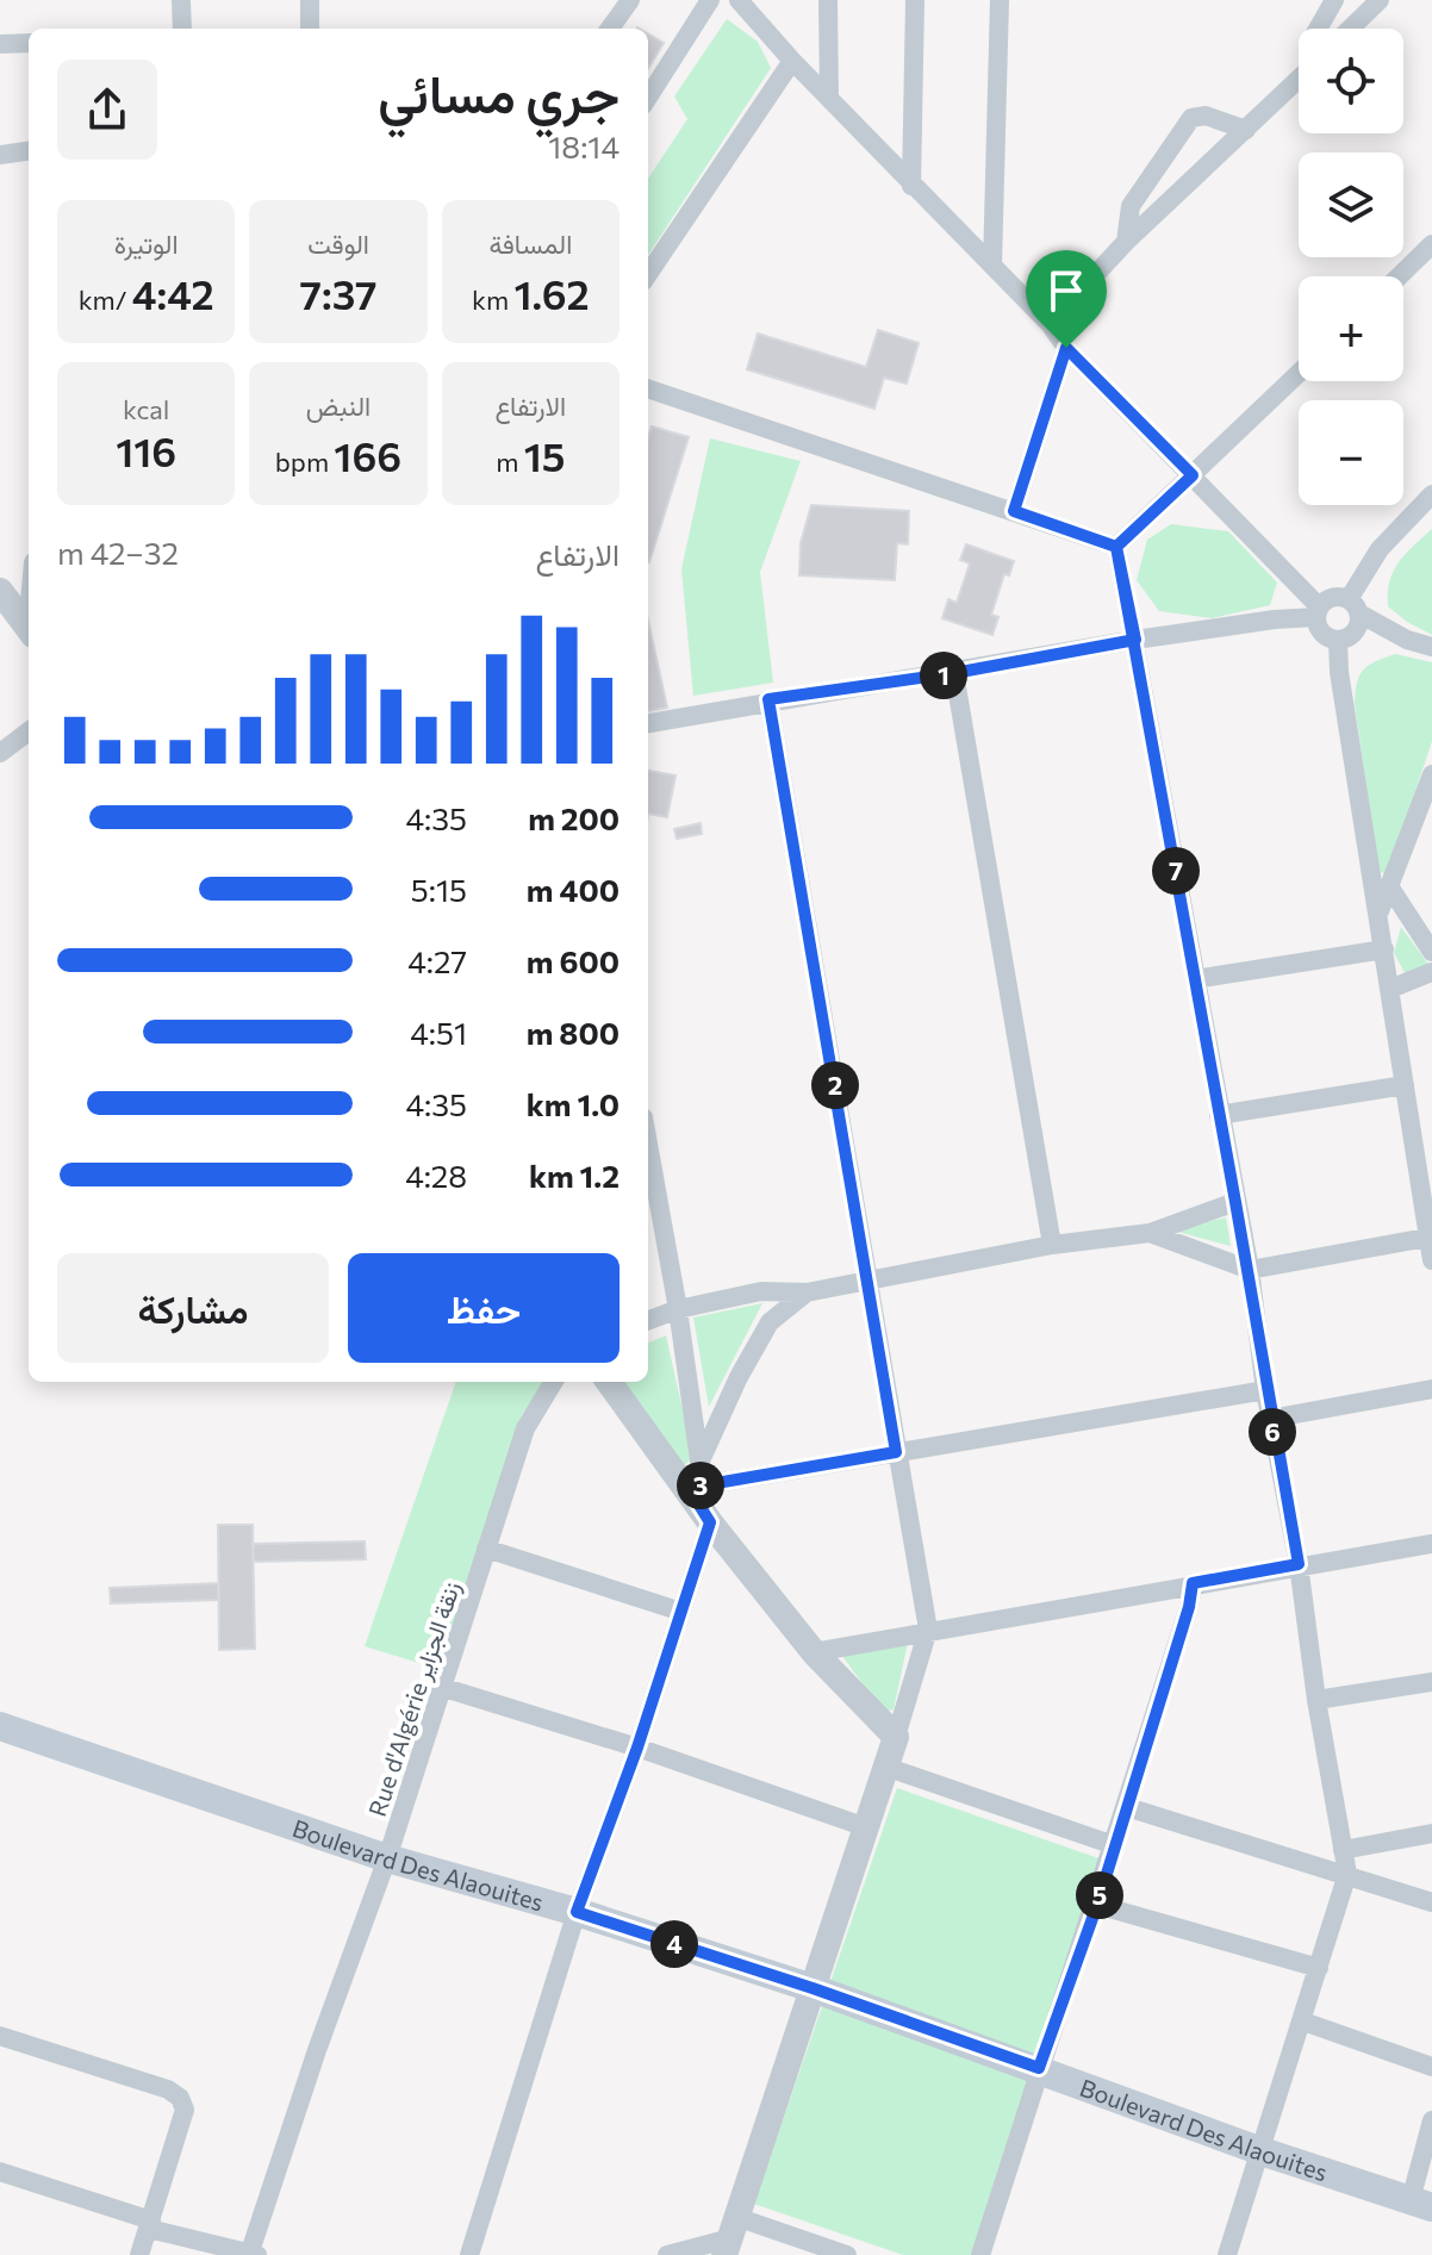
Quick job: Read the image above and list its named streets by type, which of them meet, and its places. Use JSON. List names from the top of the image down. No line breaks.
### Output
{"streets":{"main road":["Boulevard Des Alaouites"],"street":["Rue d'Algérie زنقة الجزاير"]},"crossings":[["Rue d'Algérie زنقة الجزاير","Boulevard Des Alaouites"]],"page":{"map_buttons":["+","−"],"heading":["جري مسائي","18:14"],"stats":[["المسافة","1.62 km"],["الوقت","7:37"],["الوتيرة","4:42 /km"],["الارتفاع","15 m"],["النبض","166 bpm"],["kcal","116"]],"chart":["الارتفاع","32–42 m"],"pins":["1","7","2","6","3","5","4"],"list":[{"name":"200 m","note":"4:35"},{"name":"400 m","note":"5:15"},{"name":"600 m","note":"4:27"},{"name":"800 m","note":"4:51"},{"name":"1.0 km","note":"4:35"},{"name":"1.2 km","note":"4:28"}],"buttons":["حفظ","مشاركة"]}}
